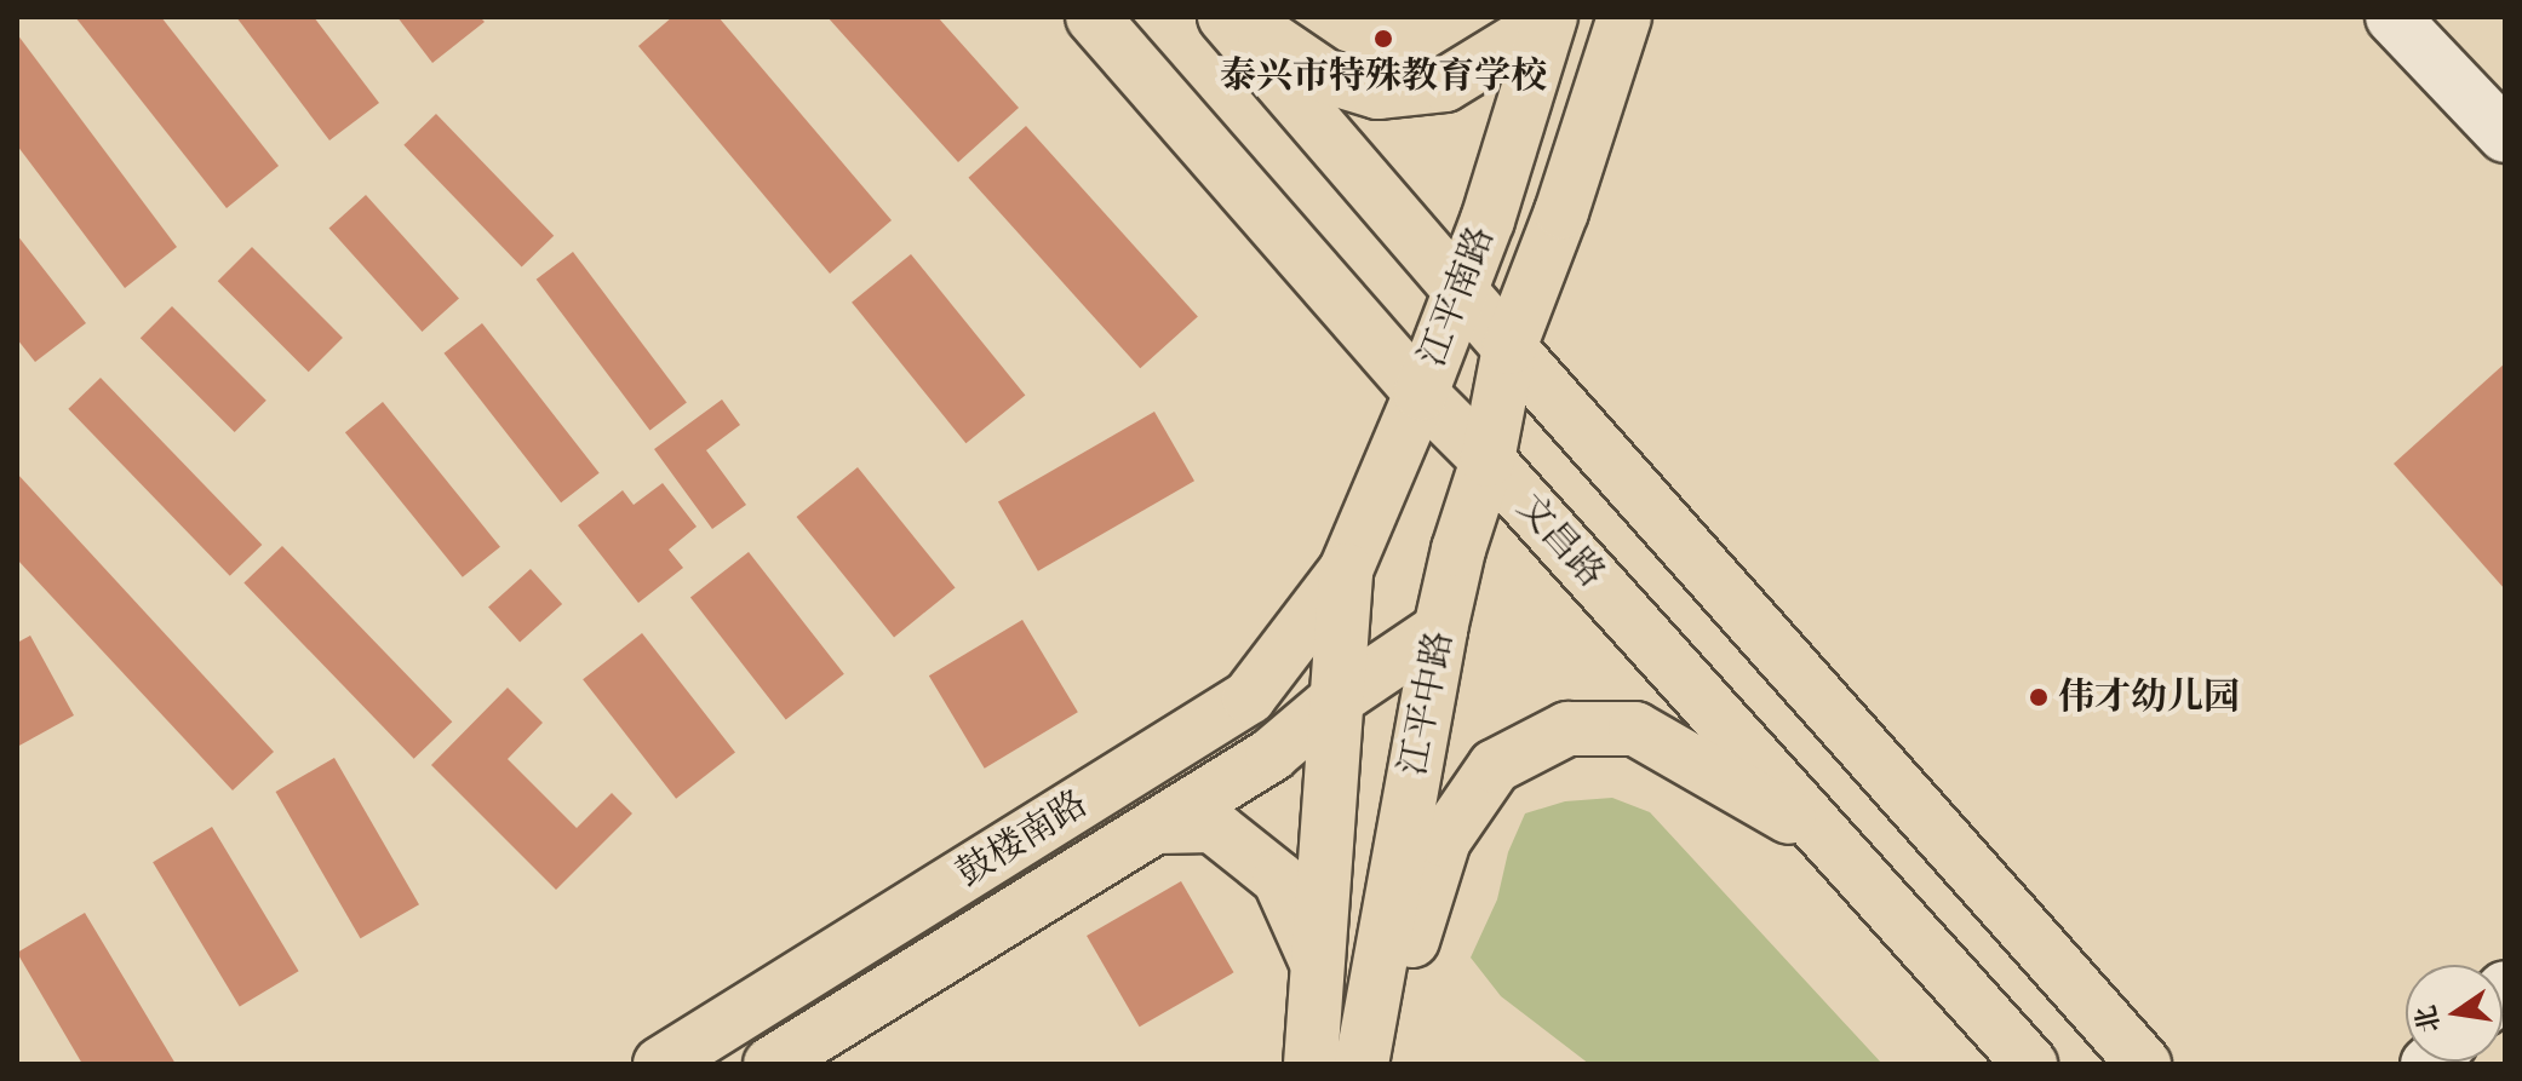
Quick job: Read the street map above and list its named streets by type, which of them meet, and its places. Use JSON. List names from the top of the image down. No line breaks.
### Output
{"streets":{"main road":["江平南路","文昌路","江平中路","鼓楼南路"]},"crossings":[["江平南路","文昌路"],["江平南路","江平中路"],["江平南路","鼓楼南路"],["文昌路","江平中路"],["江平中路","鼓楼南路"]],"places":["泰兴市特殊教育学校","伟才幼儿园"],"north":"left"}
